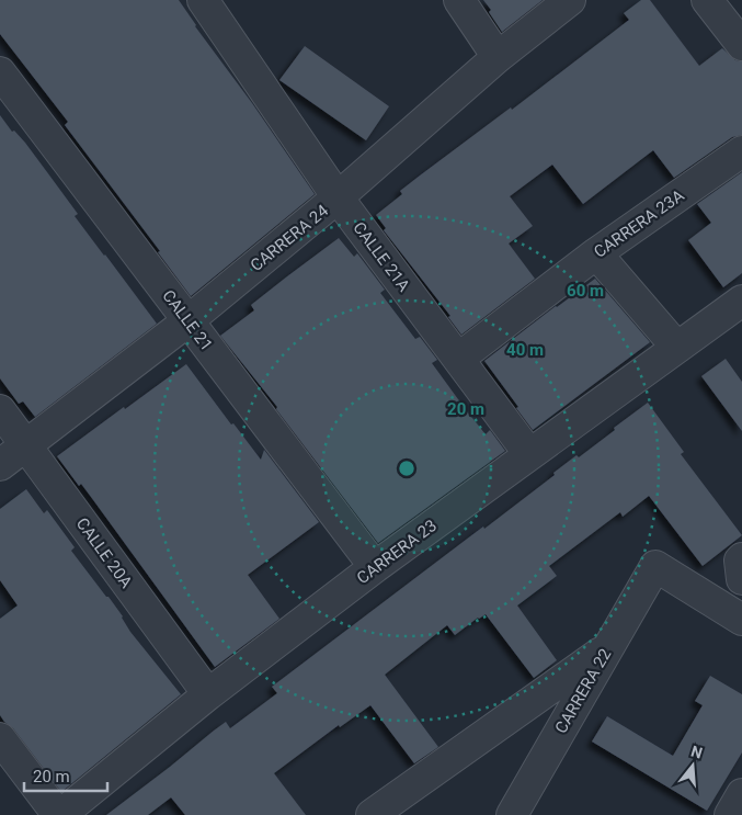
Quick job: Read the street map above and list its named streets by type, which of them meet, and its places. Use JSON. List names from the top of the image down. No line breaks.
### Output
{"streets":{"street":["CARRERA 23A","CARRERA 24","CALLE 21A","CALLE 21","CARRERA 23","CALLE 20A","CARRERA 22"]},"crossings":[["CARRERA 23A","CALLE 21A"],["CARRERA 24","CALLE 21A"],["CARRERA 24","CALLE 21"],["CARRERA 24","CALLE 20A"],["CALLE 21A","CARRERA 23"],["CALLE 21","CARRERA 23"],["CARRERA 23","CALLE 20A"]],"scale_bar":"20 m","north":"top","rings":["60 m","40 m","20 m"]}
